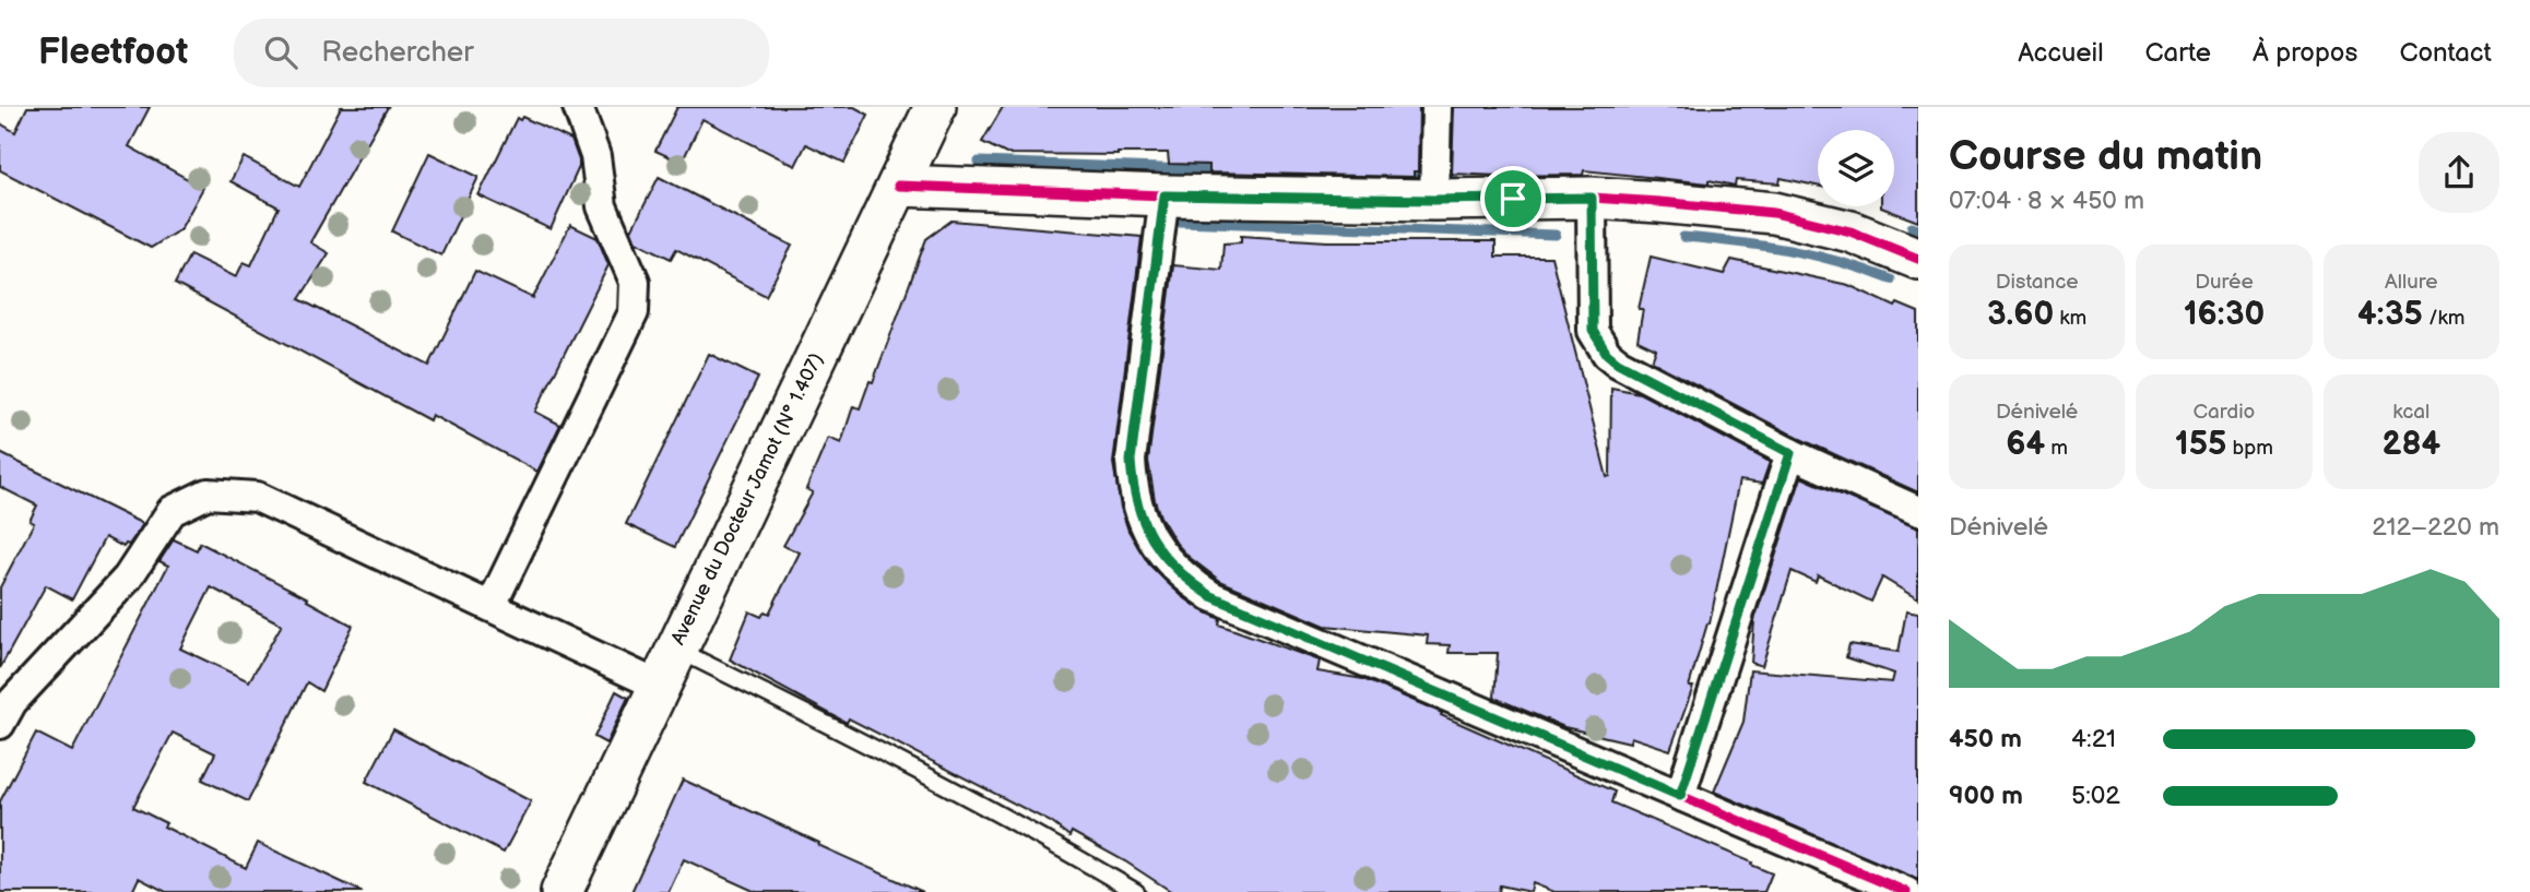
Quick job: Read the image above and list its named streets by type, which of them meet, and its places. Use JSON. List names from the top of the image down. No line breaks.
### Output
{"streets":{"street":["Avenue du Docteur Jamot (N° 1.407)"]},"page":{"header":"Fleetfoot","search":"Rechercher","nav":["Accueil","Carte","À propos","Contact"],"heading":["Course du matin","07:04 · 8 × 450 m"],"stats":[["Distance","3.60 km"],["Durée","16:30"],["Allure","4:35 /km"],["Dénivelé","64 m"],["Cardio","155 bpm"],["kcal","284"]],"chart":["Dénivelé","212–220 m"],"list":[{"name":"450 m","note":"4:21"},{"name":"900 m","note":"5:02"}]}}
